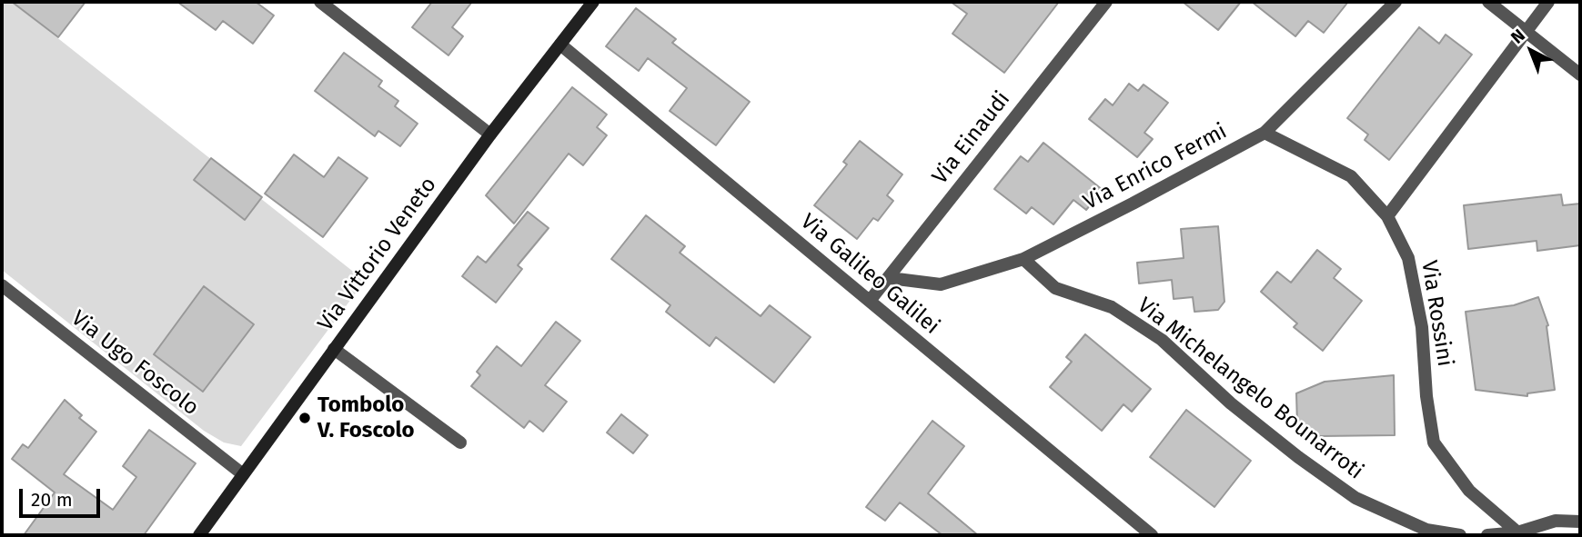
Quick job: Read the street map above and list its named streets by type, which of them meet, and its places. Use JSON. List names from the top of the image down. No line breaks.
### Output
{"streets":{"main road":["Via Vittorio Veneto"],"street":["Via Einaudi","Via Enrico Fermi","Via Galileo Galilei","Via Rossini","Via Ugo Foscolo","Via Michelangelo Bounarroti"]},"crossings":[["Via Einaudi","Via Enrico Fermi"],["Via Einaudi","Via Galileo Galilei"],["Via Enrico Fermi","Via Rossini"],["Via Enrico Fermi","Via Michelangelo Bounarroti"],["Via Vittorio Veneto","Via Galileo Galilei"],["Via Vittorio Veneto","Via Ugo Foscolo"]],"places":["Tombolo V. Foscolo"],"scale_bar":"20 m","north":"top left"}
